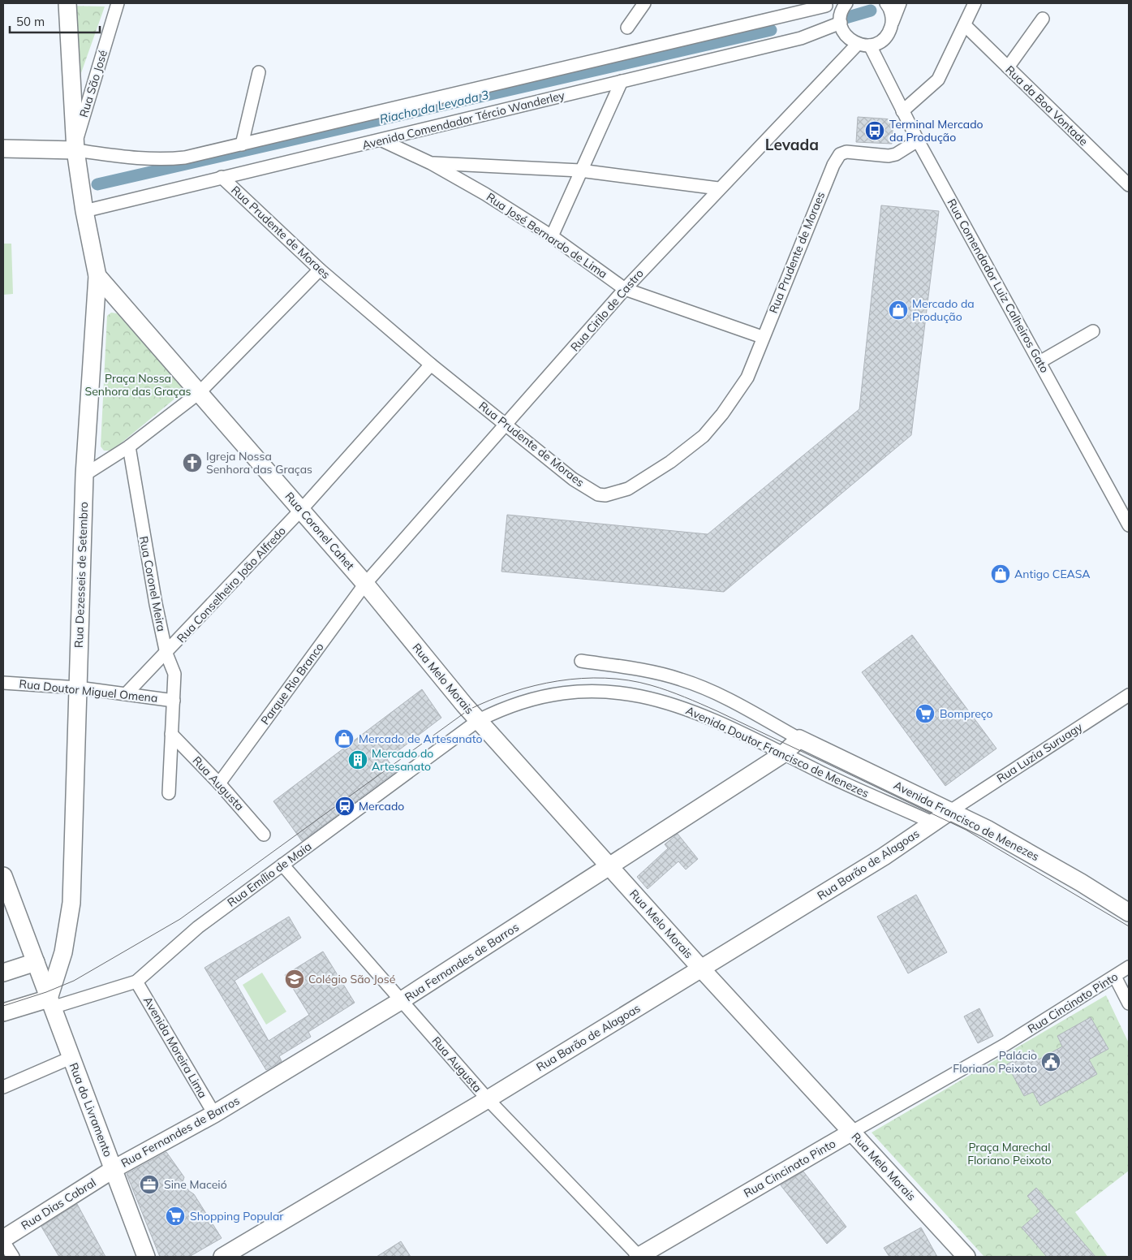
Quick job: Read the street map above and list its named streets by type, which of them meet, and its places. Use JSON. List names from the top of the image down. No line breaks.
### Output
{"streets":{"street":["Rua São José","Rua da Boa Vontade","Avenida Comendador Tércio Wanderley","Rua Prudente de Moraes","Rua José Bernardo de Lima","Rua Comendador Luiz Calheiros Gato","Rua Cirilo de Castro","Rua Coronel Cahet","Rua Dezesseis de Setembro","Rua Coronel Meira","Rua Conselheiro João Alfredo","Rua Melo Morais","Parque Rio Branco","Rua Doutor Miguel Omena","Avenida Doutor Francisco de Menezes","Rua Luzia Suruagy","Rua Augusta","Avenida Francisco de Menezes","Rua Barão de Alagoas","Rua Emílio de Maia","Rua Fernandes de Barros","Rua Cincinato Pinto","Avenida Moreira Lima","Rua do Livramento","Rua Dias Cabral"]},"crossings":[["Rua São José","Rua Dezesseis de Setembro"],["Avenida Comendador Tércio Wanderley","Rua Prudente de Moraes"],["Avenida Comendador Tércio Wanderley","Rua José Bernardo de Lima"],["Avenida Comendador Tércio Wanderley","Rua Comendador Luiz Calheiros Gato"],["Avenida Comendador Tércio Wanderley","Rua Dezesseis de Setembro"],["Rua Prudente de Moraes","Rua José Bernardo de Lima"],["Rua Prudente de Moraes","Rua Comendador Luiz Calheiros Gato"],["Rua Prudente de Moraes","Rua Cirilo de Castro"],["Rua Prudente de Moraes","Rua Conselheiro João Alfredo"],["Rua José Bernardo de Lima","Rua Cirilo de Castro"],["Rua Comendador Luiz Calheiros Gato","Rua Cirilo de Castro"],["Rua Cirilo de Castro","Rua Coronel Cahet"],["Rua Cirilo de Castro","Rua Melo Morais"],["Rua Cirilo de Castro","Parque Rio Branco"],["Rua Coronel Cahet","Rua Dezesseis de Setembro"],["Rua Coronel Cahet","Rua Conselheiro João Alfredo"],["Rua Coronel Cahet","Rua Melo Morais"],["Rua Coronel Cahet","Parque Rio Branco"],["Rua Dezesseis de Setembro","Rua Doutor Miguel Omena"],["Rua Dezesseis de Setembro","Rua Emílio de Maia"],["Rua Dezesseis de Setembro","Rua do Livramento"],["Rua Coronel Meira","Rua Conselheiro João Alfredo"],["Rua Coronel Meira","Rua Doutor Miguel Omena"],["Rua Coronel Meira","Rua Augusta"],["Rua Conselheiro João Alfredo","Rua Doutor Miguel Omena"],["Rua Melo Morais","Parque Rio Branco"],["Rua Melo Morais","Avenida Doutor Francisco de Menezes"],["Rua Melo Morais","Rua Barão de Alagoas"],["Rua Melo Morais","Rua Emílio de Maia"],["Rua Melo Morais","Rua Fernandes de Barros"],["Rua Melo Morais","Rua Cincinato Pinto"],["Parque Rio Branco","Rua Augusta"],["Avenida Doutor Francisco de Menezes","Rua Barão de Alagoas"],["Avenida Doutor Francisco de Menezes","Rua Emílio de Maia"],["Avenida Doutor Francisco de Menezes","Rua Fernandes de Barros"],["Rua Luzia Suruagy","Avenida Francisco de Menezes"],["Rua Luzia Suruagy","Rua Barão de Alagoas"],["Rua Augusta","Rua Barão de Alagoas"],["Rua Augusta","Rua Emílio de Maia"],["Rua Augusta","Rua Fernandes de Barros"],["Rua Augusta","Rua Cincinato Pinto"],["Avenida Francisco de Menezes","Rua Barão de Alagoas"],["Avenida Francisco de Menezes","Rua Fernandes de Barros"],["Rua Emílio de Maia","Avenida Moreira Lima"],["Rua Emílio de Maia","Rua do Livramento"],["Rua Fernandes de Barros","Avenida Moreira Lima"],["Rua Fernandes de Barros","Rua do Livramento"],["Rua Fernandes de Barros","Rua Dias Cabral"],["Rua do Livramento","Rua Dias Cabral"]],"districts":["Levada"],"water":["Riacho da Levada 3"],"parks":["Praça Nossa Senhora das Graças","Praça Marechal Floriano Peixoto"],"places":{"bus stop":["Terminal Mercado da Produção"],"shop":["Mercado da Produção","Antigo CEASA","Mercado de Artesanato"],"church":["Igreja Nossa Senhora das Graças"],"supermarket":["Bompreço","Shopping Popular"],"building":["Mercado do Artesanato"],"station":["Mercado"],"school or university":["Colégio São José"],"public building":["Palácio Floriano Peixoto"],"office":["Sine Maceió"]},"scale_bar":"50 m"}
